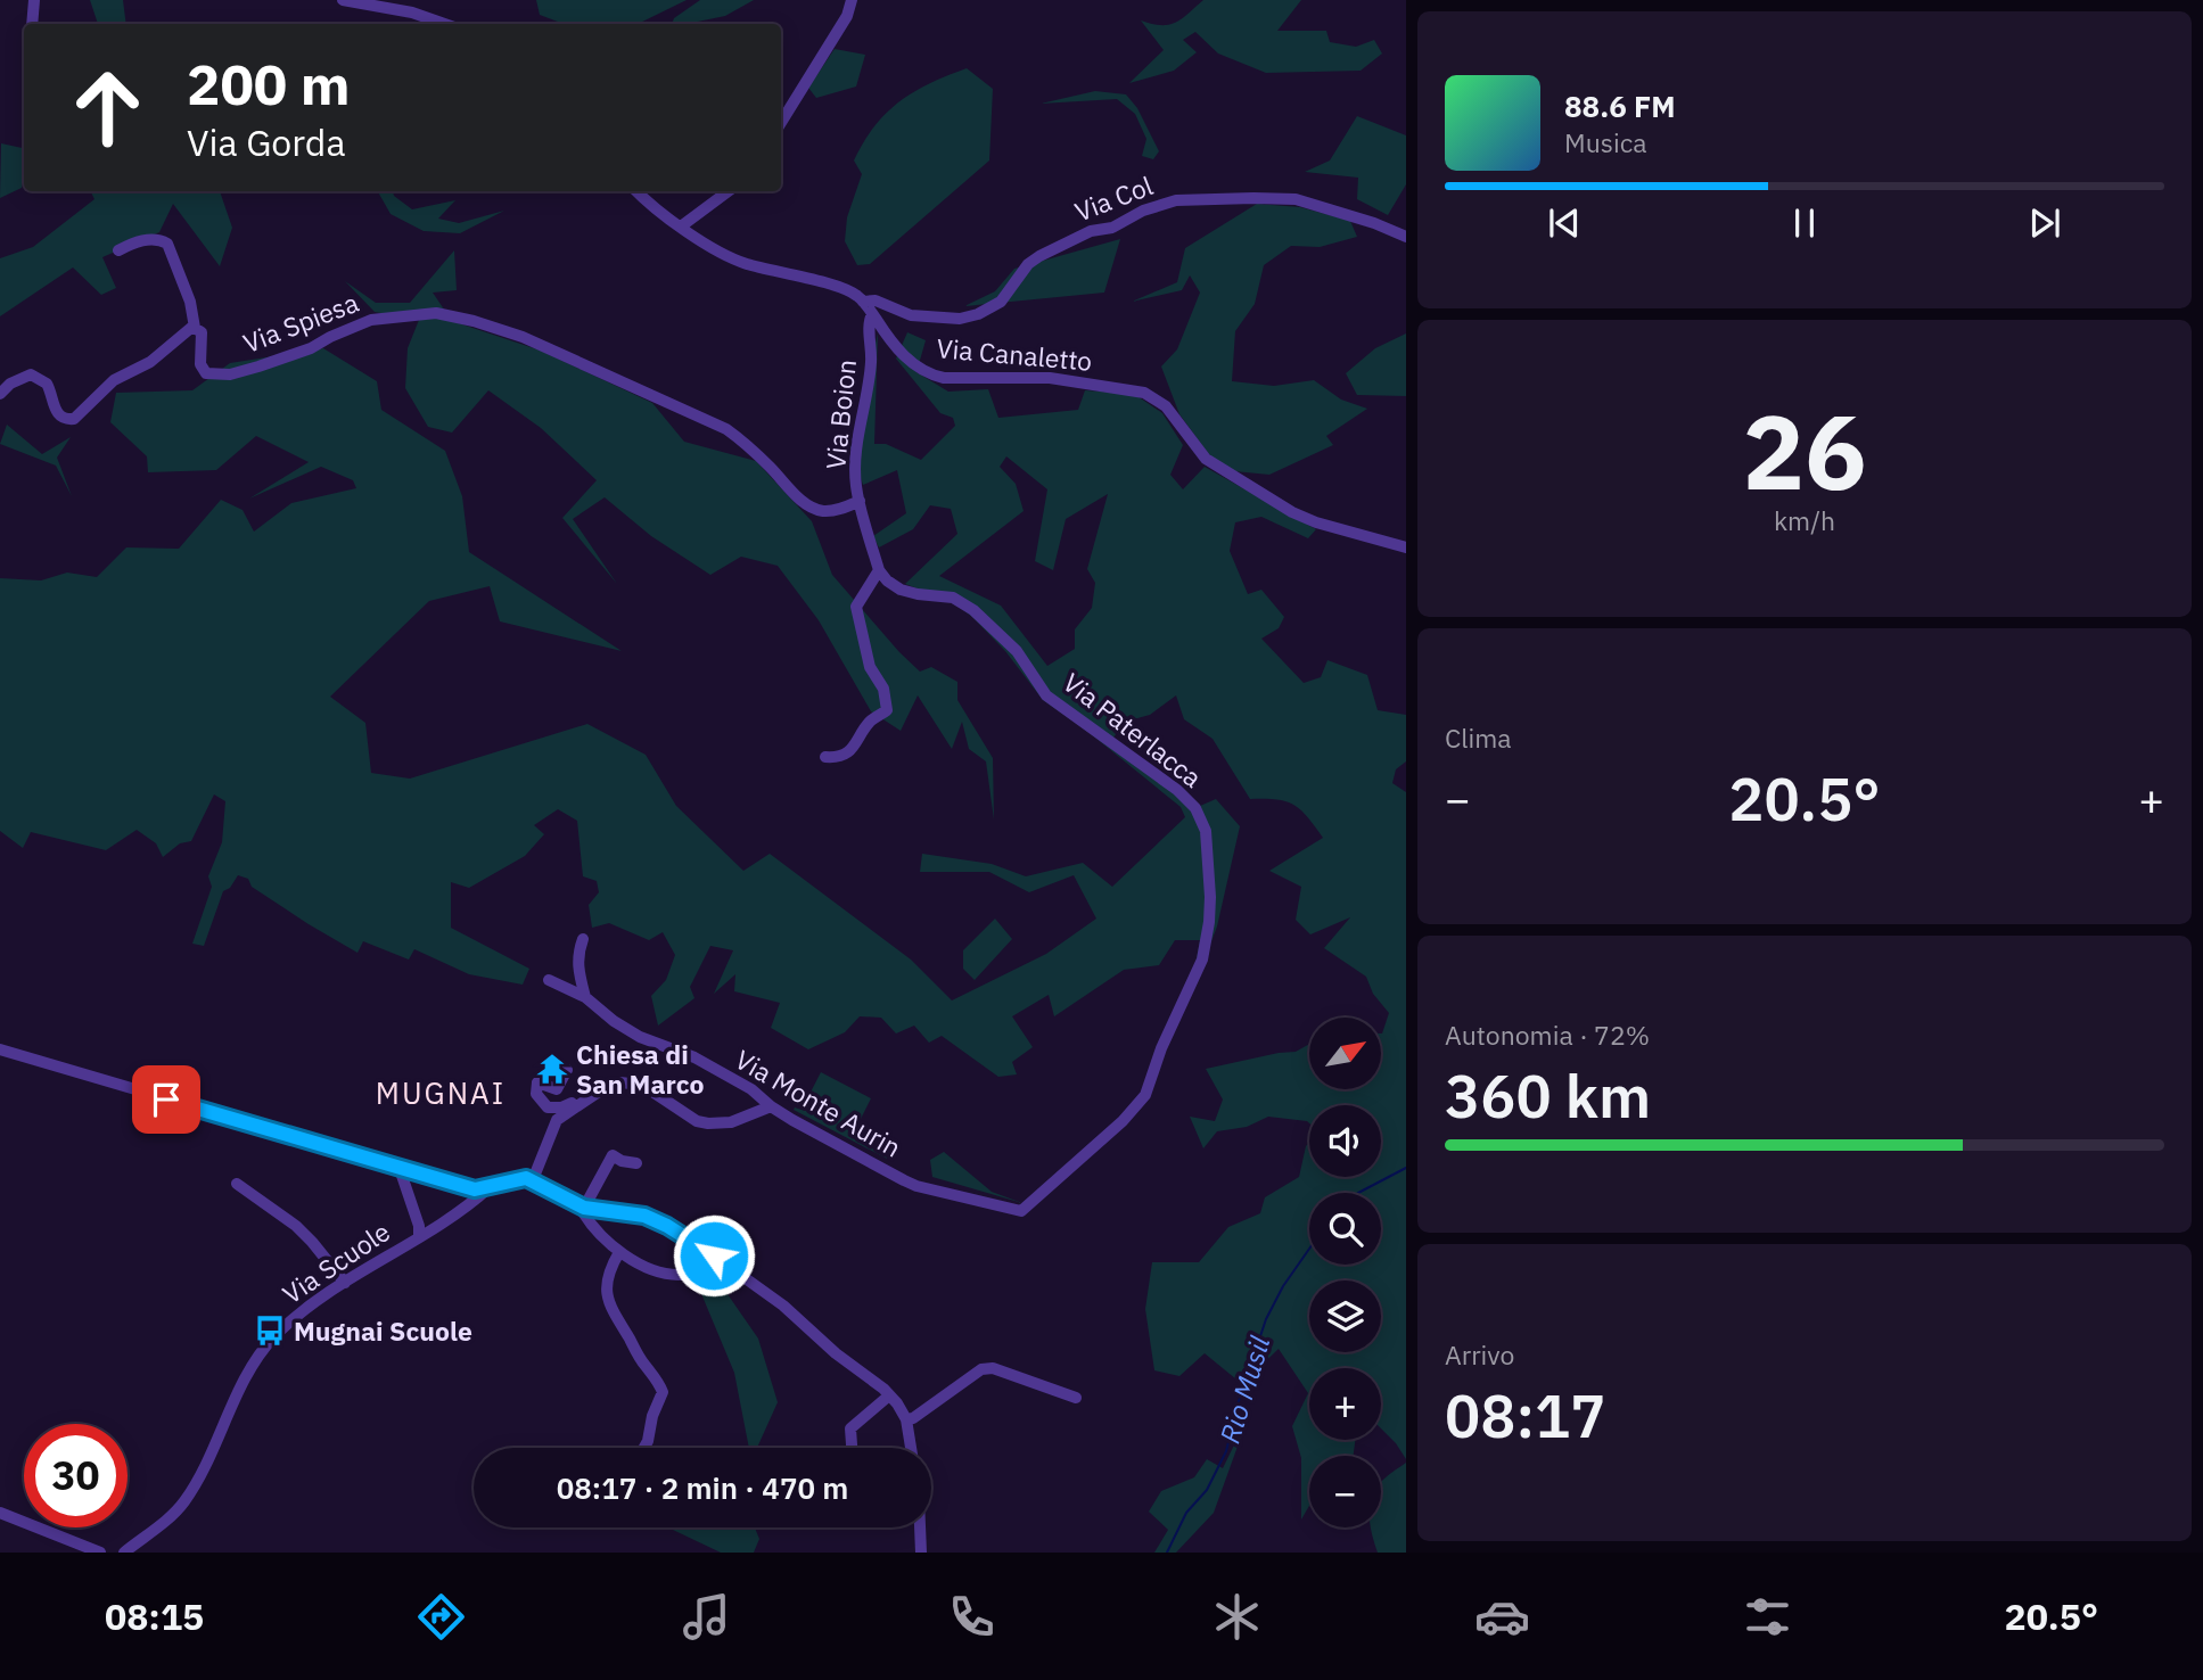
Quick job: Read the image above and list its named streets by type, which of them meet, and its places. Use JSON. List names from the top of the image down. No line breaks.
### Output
{"streets":{"street":["Via Col","Via Spiesa","Via Canaletto","Via Boion","Via Paterlacca","Via Monte Aurin","Via Scuole"]},"crossings":[["Via Col","Via Canaletto"],["Via Spiesa","Via Boion"],["Via Canaletto","Via Boion"],["Via Boion","Via Paterlacca"],["Via Paterlacca","Via Monte Aurin"]],"districts":["MUGNAI"],"water":["Rio Musil"],"places":{"temple":["Chiesa di San Marco"],"bus stop":["Mugnai Scuole"]},"north":"top right","page":{"turn":["200 m","Via Gorda"],"song":["88.6 FM","Musica"],"tile":[["26","km/h"],"Clima",["Autonomia · 72%","360 km"],["Arrivo","08:17"]],"heat":["−","20.5°","+"],"map_buttons":["+","−"],"limit":"30","trip":"08:17 · 2 min · 470 m","tabs":["08:15","20.5°"]}}
